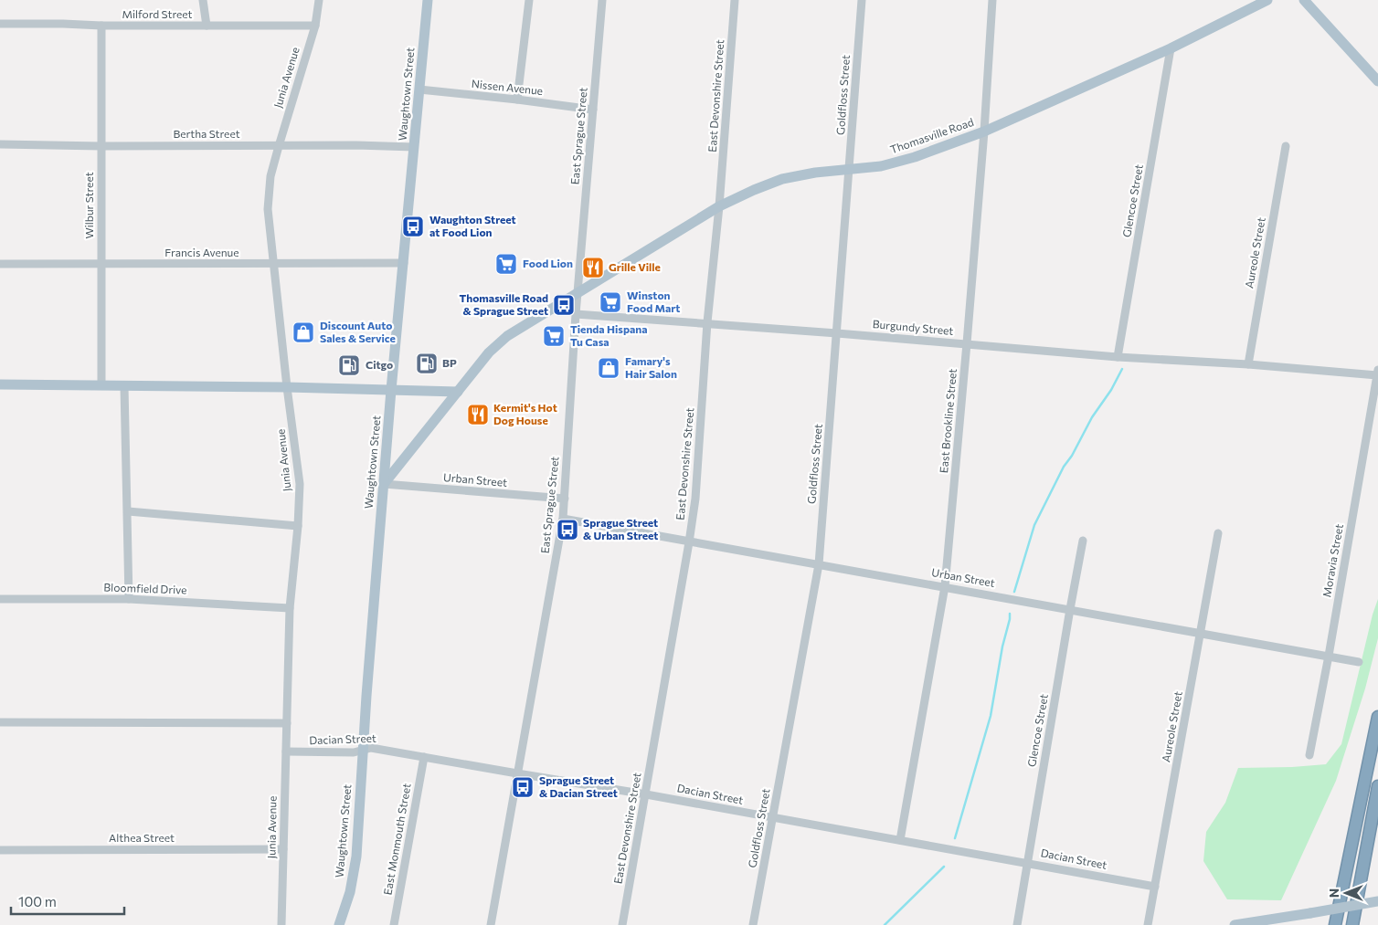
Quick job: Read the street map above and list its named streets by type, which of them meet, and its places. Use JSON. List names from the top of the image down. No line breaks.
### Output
{"streets":{"main road":["Waughtown Street","Thomasville Road"],"street":["Milford Street","Junia Avenue","Nissen Avenue","Goldfloss Street","East Devonshire Street","Bertha Street","East Sprague Street","Glencoe Street","Wilbur Street","Francis Avenue","Aureole Street","Burgundy Street","East Brookline Street","Urban Street","Moravia Street","Bloomfield Drive","Dacian Street","Althea Street","East Monmouth Street"]},"crossings":[["Milford Street","Junia Avenue"],["Milford Street","Wilbur Street"],["Junia Avenue","Bertha Street"],["Junia Avenue","Francis Avenue"],["Junia Avenue","Bloomfield Drive"],["Junia Avenue","Dacian Street"],["Junia Avenue","Althea Street"],["Nissen Avenue","Waughtown Street"],["Nissen Avenue","East Sprague Street"],["Waughtown Street","Bertha Street"],["Waughtown Street","Thomasville Road"],["Waughtown Street","Francis Avenue"],["Waughtown Street","Urban Street"],["Waughtown Street","Dacian Street"],["Goldfloss Street","Thomasville Road"],["Goldfloss Street","Burgundy Street"],["Goldfloss Street","Urban Street"],["Goldfloss Street","Dacian Street"],["East Devonshire Street","Thomasville Road"],["East Devonshire Street","Burgundy Street"],["East Devonshire Street","Urban Street"],["East Devonshire Street","Dacian Street"],["Bertha Street","Wilbur Street"],["East Sprague Street","Thomasville Road"],["East Sprague Street","Burgundy Street"],["East Sprague Street","Urban Street"],["East Sprague Street","Dacian Street"],["Thomasville Road","Glencoe Street"],["Thomasville Road","East Brookline Street"],["Thomasville Road","Urban Street"],["Glencoe Street","Burgundy Street"],["Glencoe Street","Urban Street"],["Glencoe Street","Dacian Street"],["Wilbur Street","Francis Avenue"],["Aureole Street","Burgundy Street"],["Aureole Street","Urban Street"],["Aureole Street","Dacian Street"],["Burgundy Street","East Brookline Street"],["Burgundy Street","Moravia Street"],["East Brookline Street","Urban Street"],["East Brookline Street","Dacian Street"],["Urban Street","Moravia Street"],["Dacian Street","East Monmouth Street"]],"places":{"bus stop":["Waughton Street at Food Lion","Thomasville Road & Sprague Street","Sprague Street & Urban Street","Sprague Street & Dacian Street"],"supermarket":["Food Lion","Winston Food Mart","Tienda Hispana Tu Casa"],"restaurant":["Grille Ville","Kermit's Hot Dog House"],"shop":["Discount Auto Sales & Service","Famary's Hair Salon"],"fuel station":["BP","Citgo"]},"scale_bar":"100 m","north":"left"}
